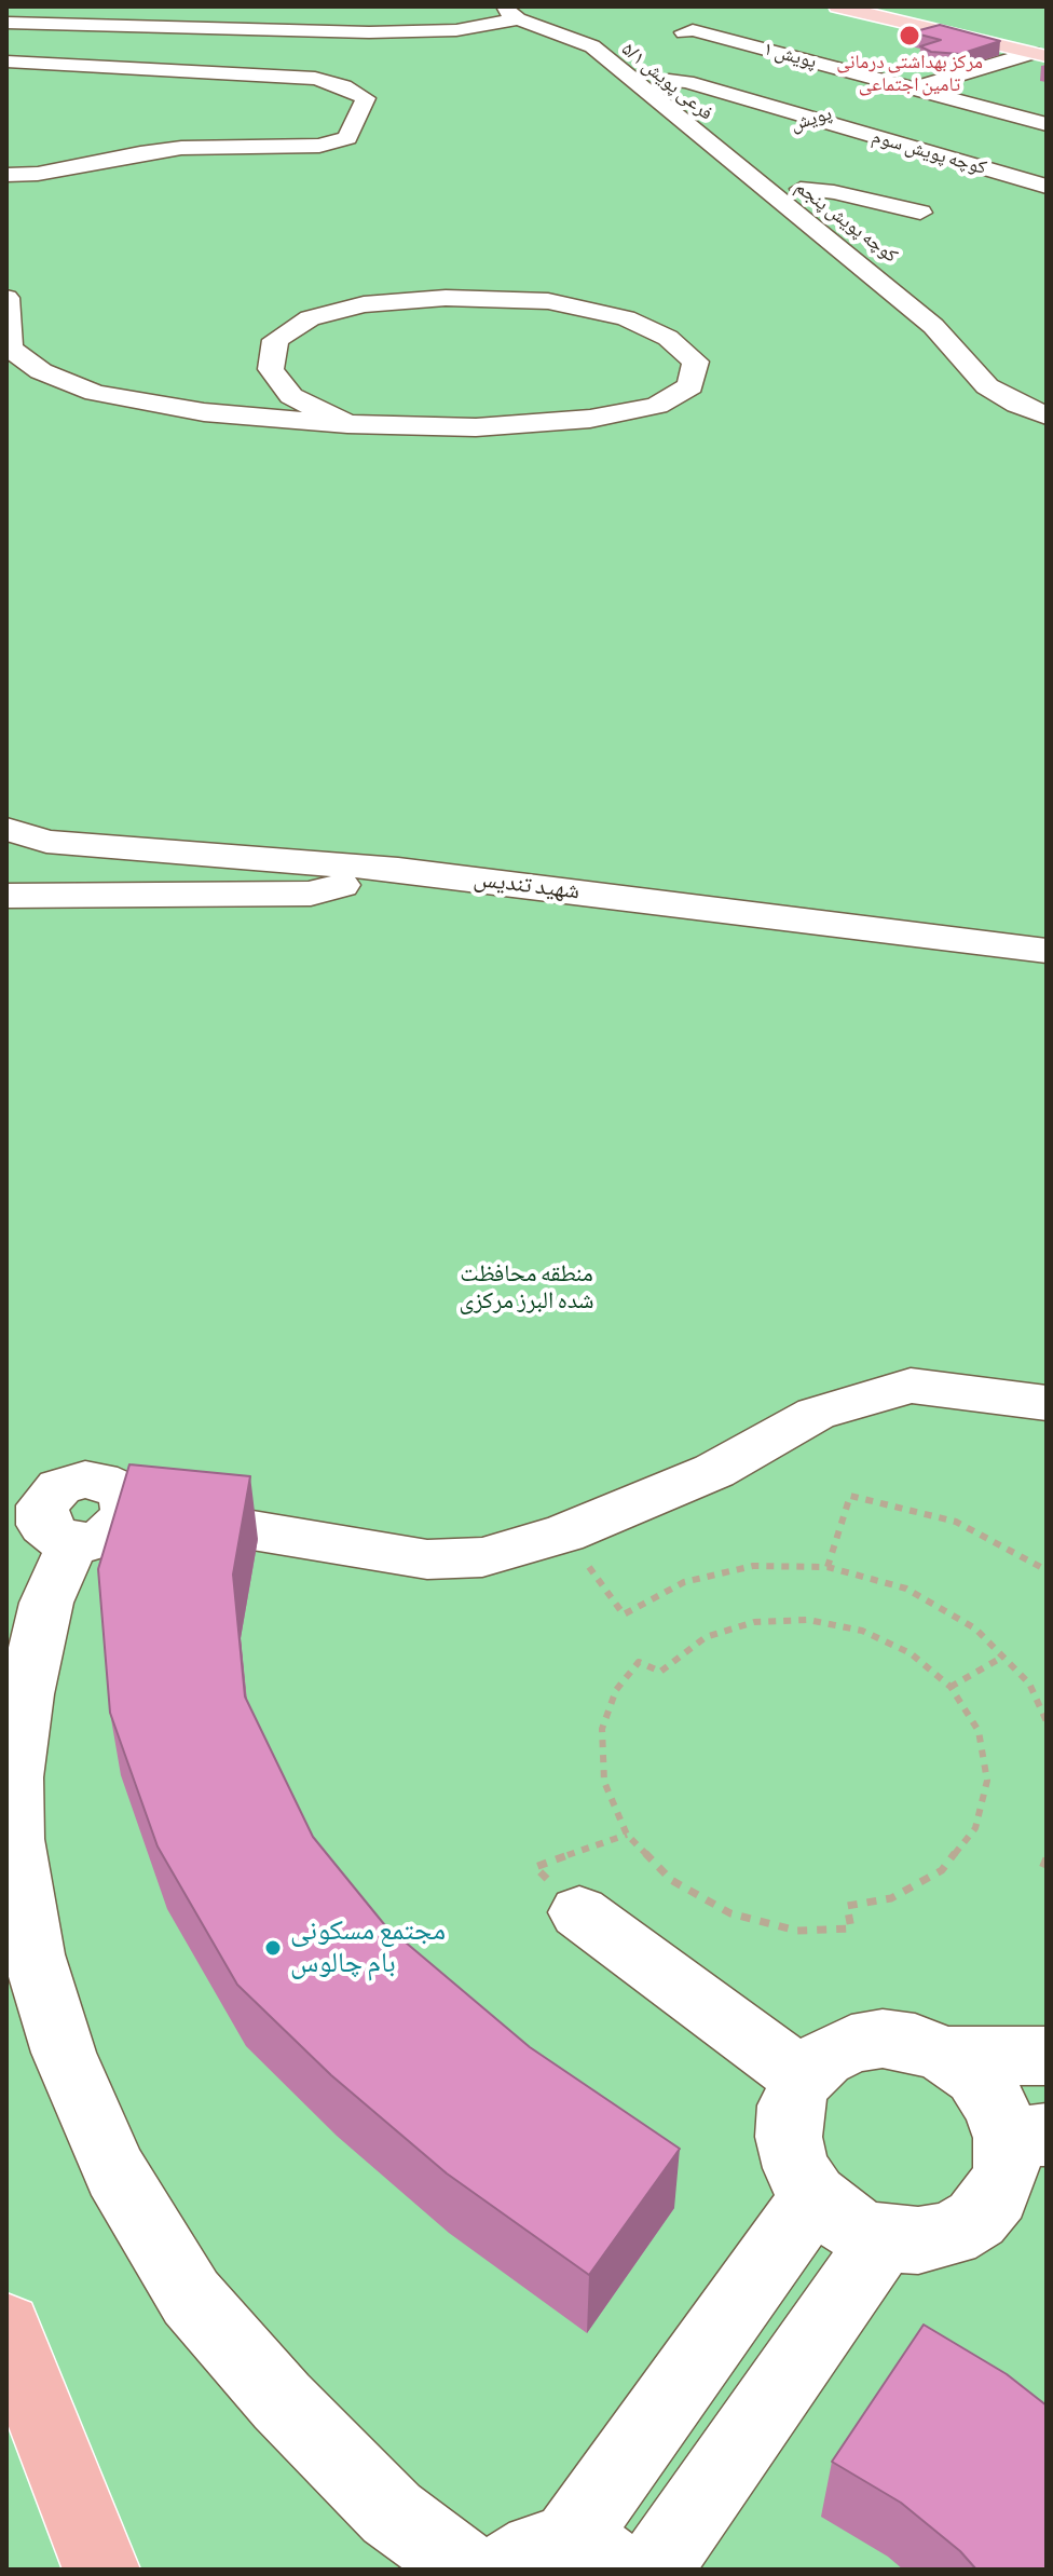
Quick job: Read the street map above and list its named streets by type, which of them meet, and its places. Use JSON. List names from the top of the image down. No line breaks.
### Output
{"streets":{"street":["پویش ۱","فرعی پویش ۵/۱","پویش","کوچه پویش سوم","کوچه پویش پنجم","شهید تندیس"]},"crossings":[["پویش ۱","پویش"],["فرعی پویش ۵/۱","کوچه پویش سوم"],["فرعی پویش ۵/۱","کوچه پویش پنجم"],["پویش","کوچه پویش سوم"]],"parks":["منطقه محافظت شده البرز مرکزی"],"places":["مرکز بهداشتی درمانی تامین اجتماعی","مجتمع مسکونی بام چالوس"]}
